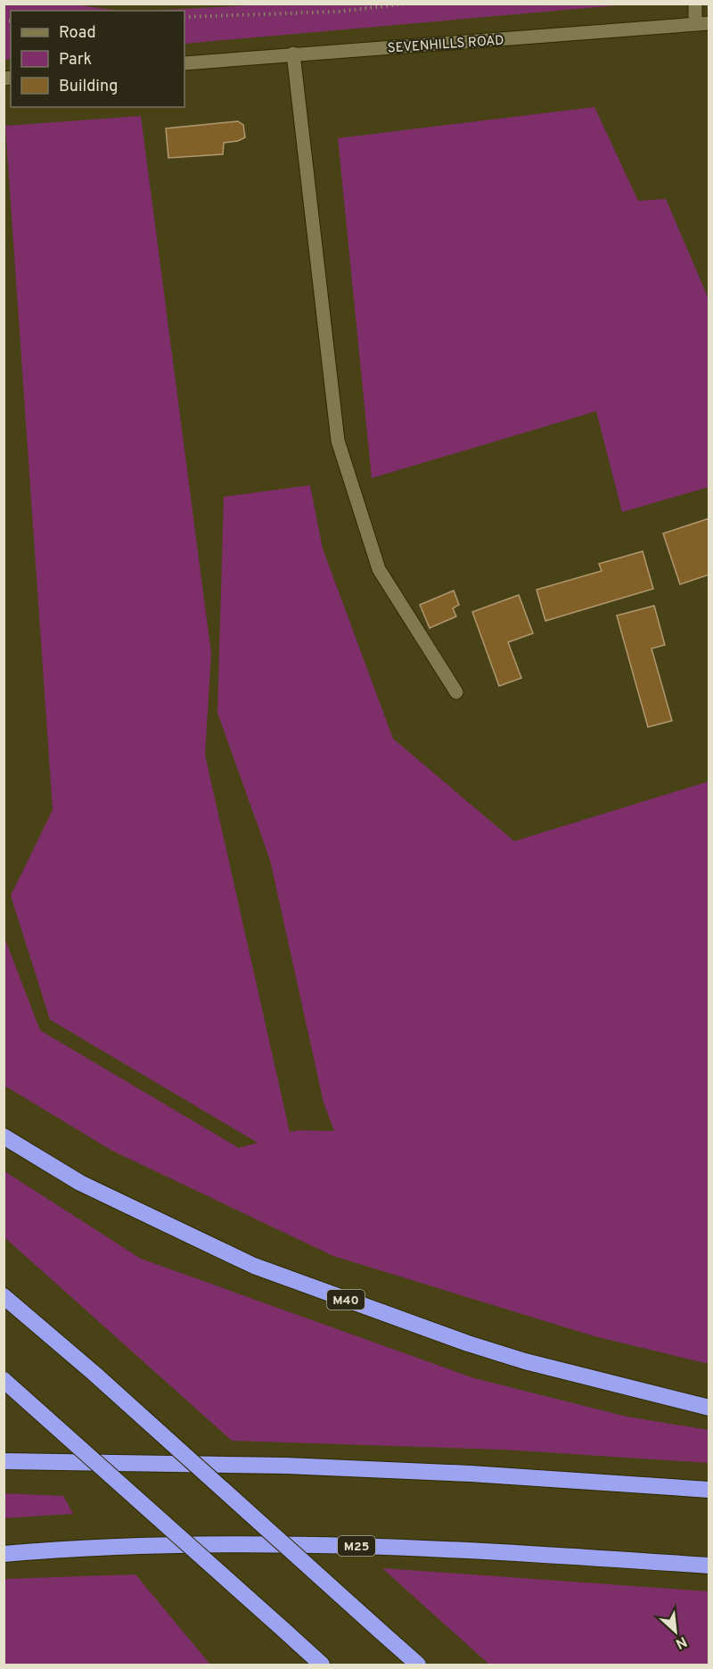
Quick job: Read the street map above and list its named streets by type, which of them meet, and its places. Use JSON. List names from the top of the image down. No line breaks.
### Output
{"streets":{"highway":["M40","M25"],"street":["SEVENHILLS ROAD"]},"legend":["Road","Park","Building"],"north":"bottom right"}
